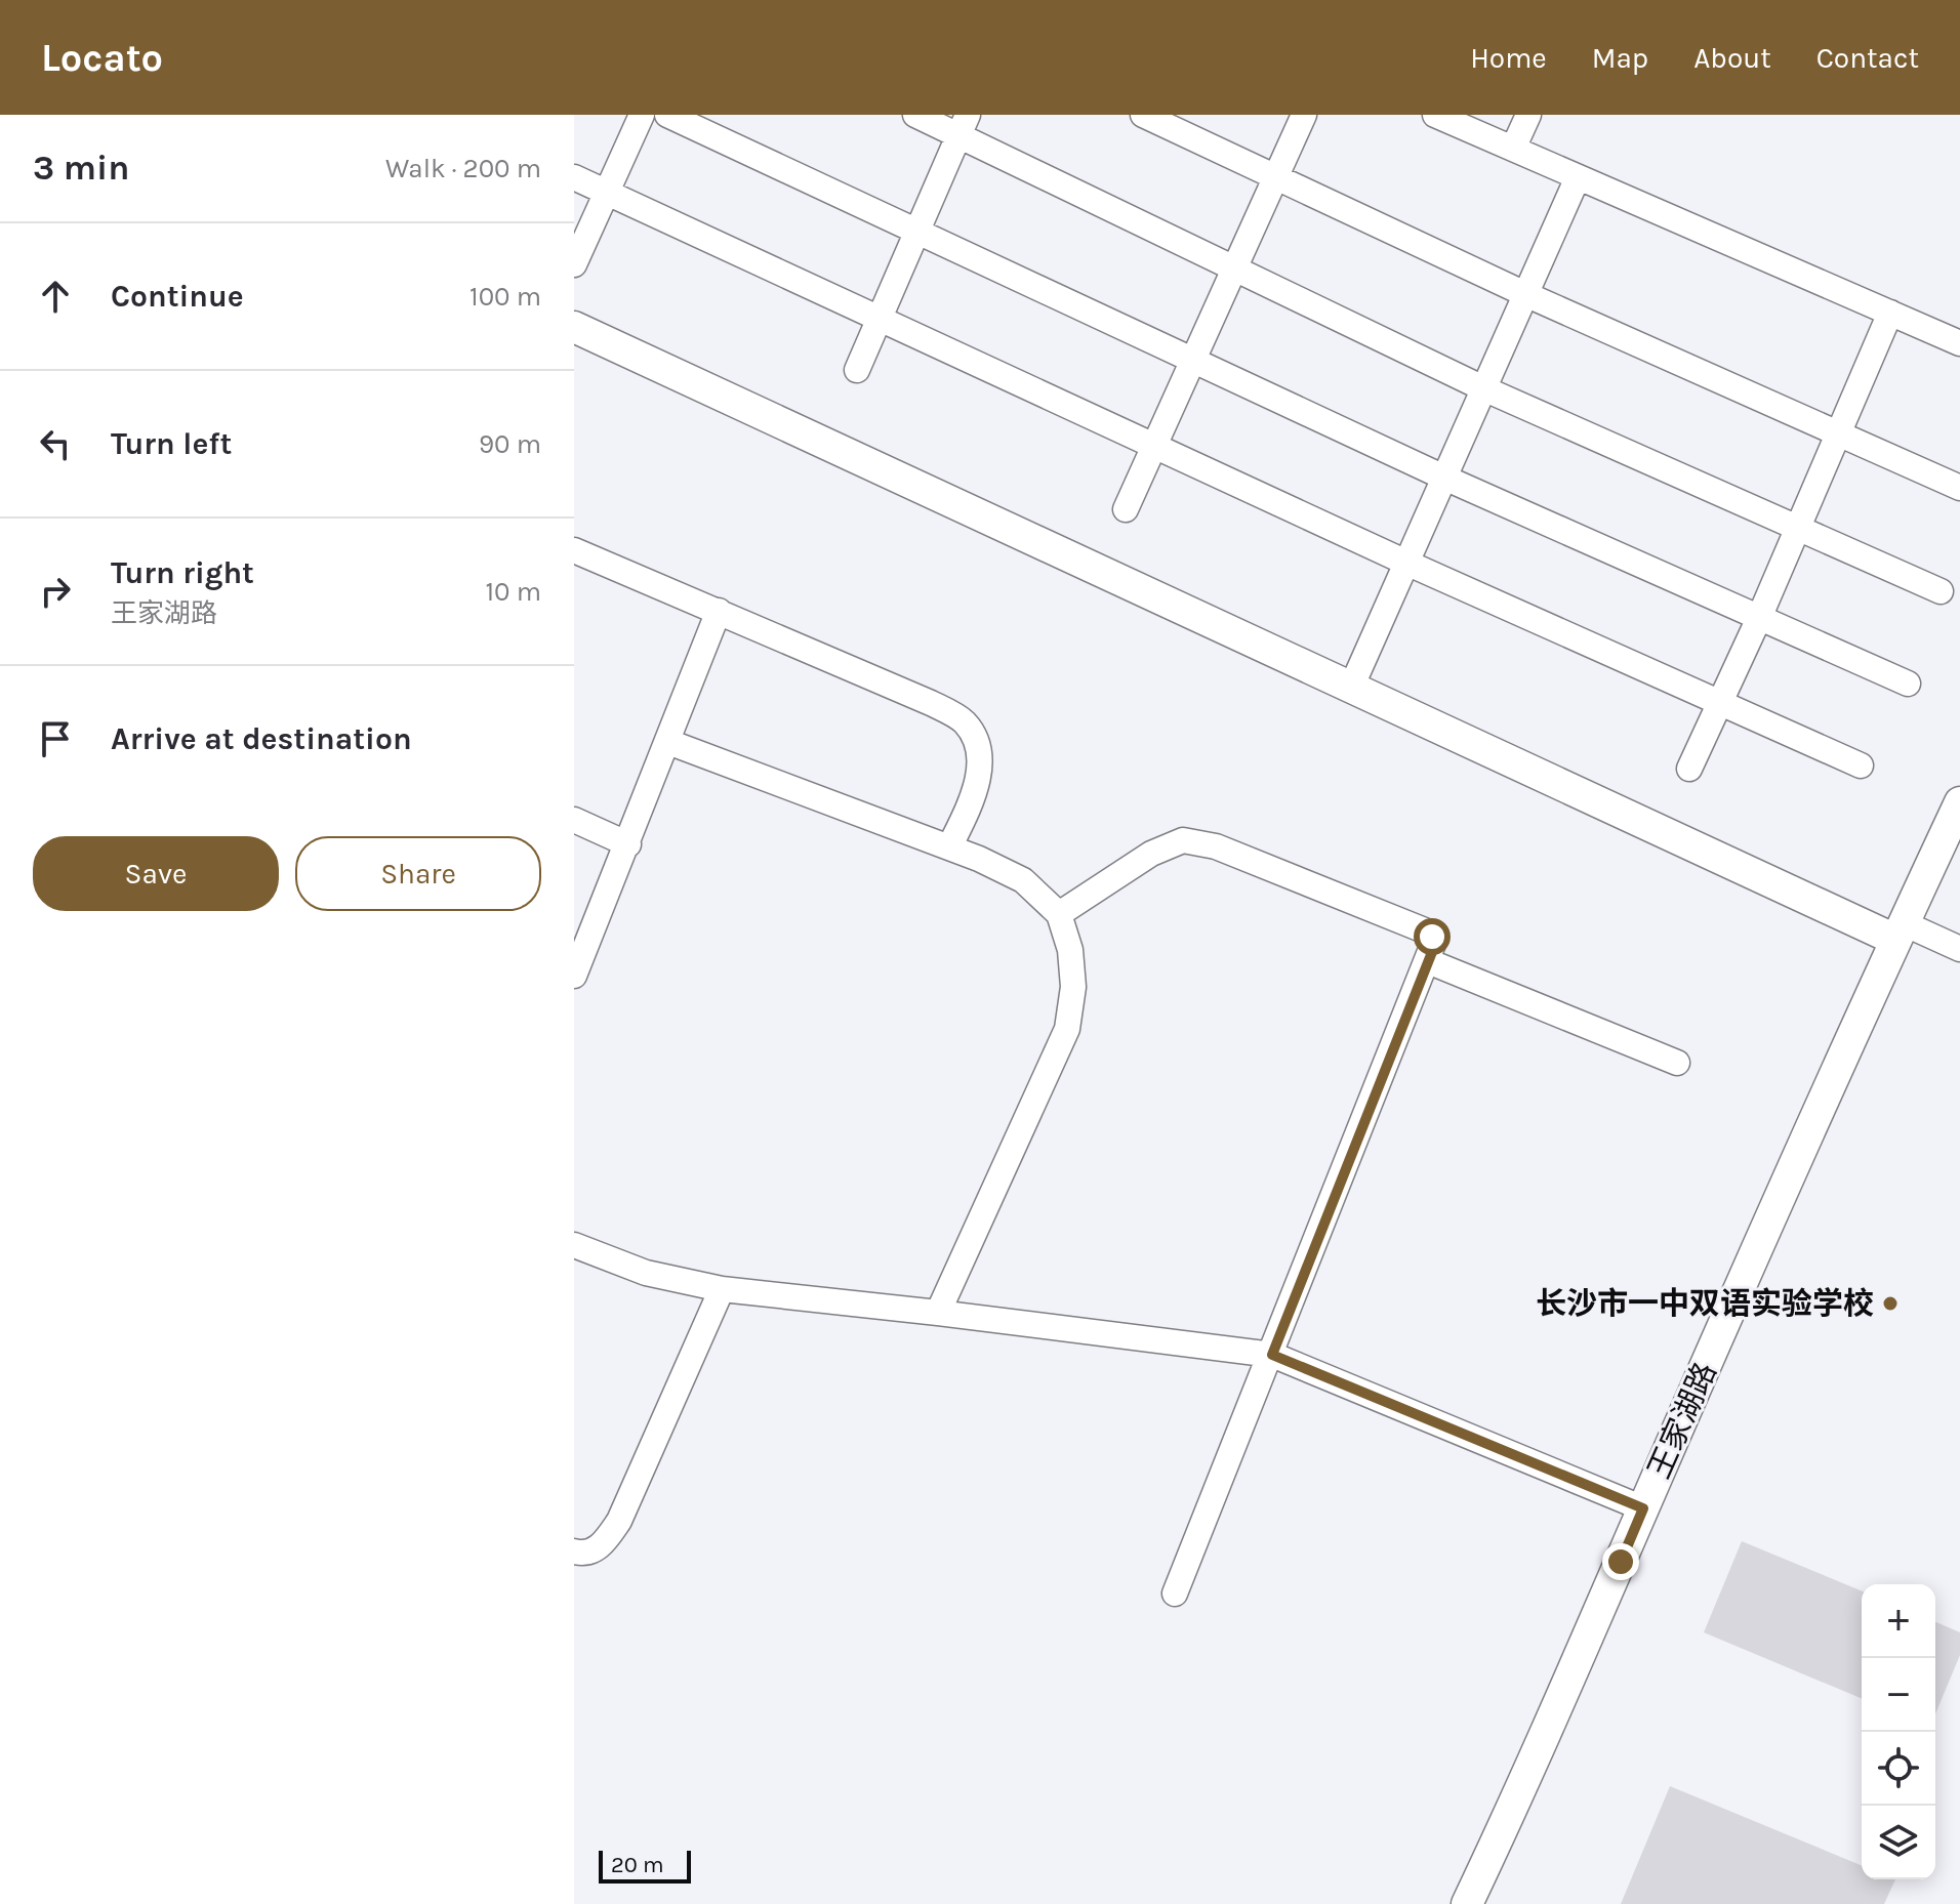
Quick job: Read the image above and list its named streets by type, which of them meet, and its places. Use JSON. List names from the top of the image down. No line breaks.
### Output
{"streets":{"street":["王家湖路"]},"places":["长沙市一中双语实验学校"],"scale_bar":"20 m","page":{"header":"Locato","nav":["Home","Map","About","Contact"],"heading":["3 min","Walk · 200 m"],"list":[["Continue","100 m"],["Turn left","90 m"],["Turn right","王家湖路","10 m"],"Arrive at destination"],"buttons":["Save","Share"],"map_buttons":["+","−"],"scale":"20 m"}}
